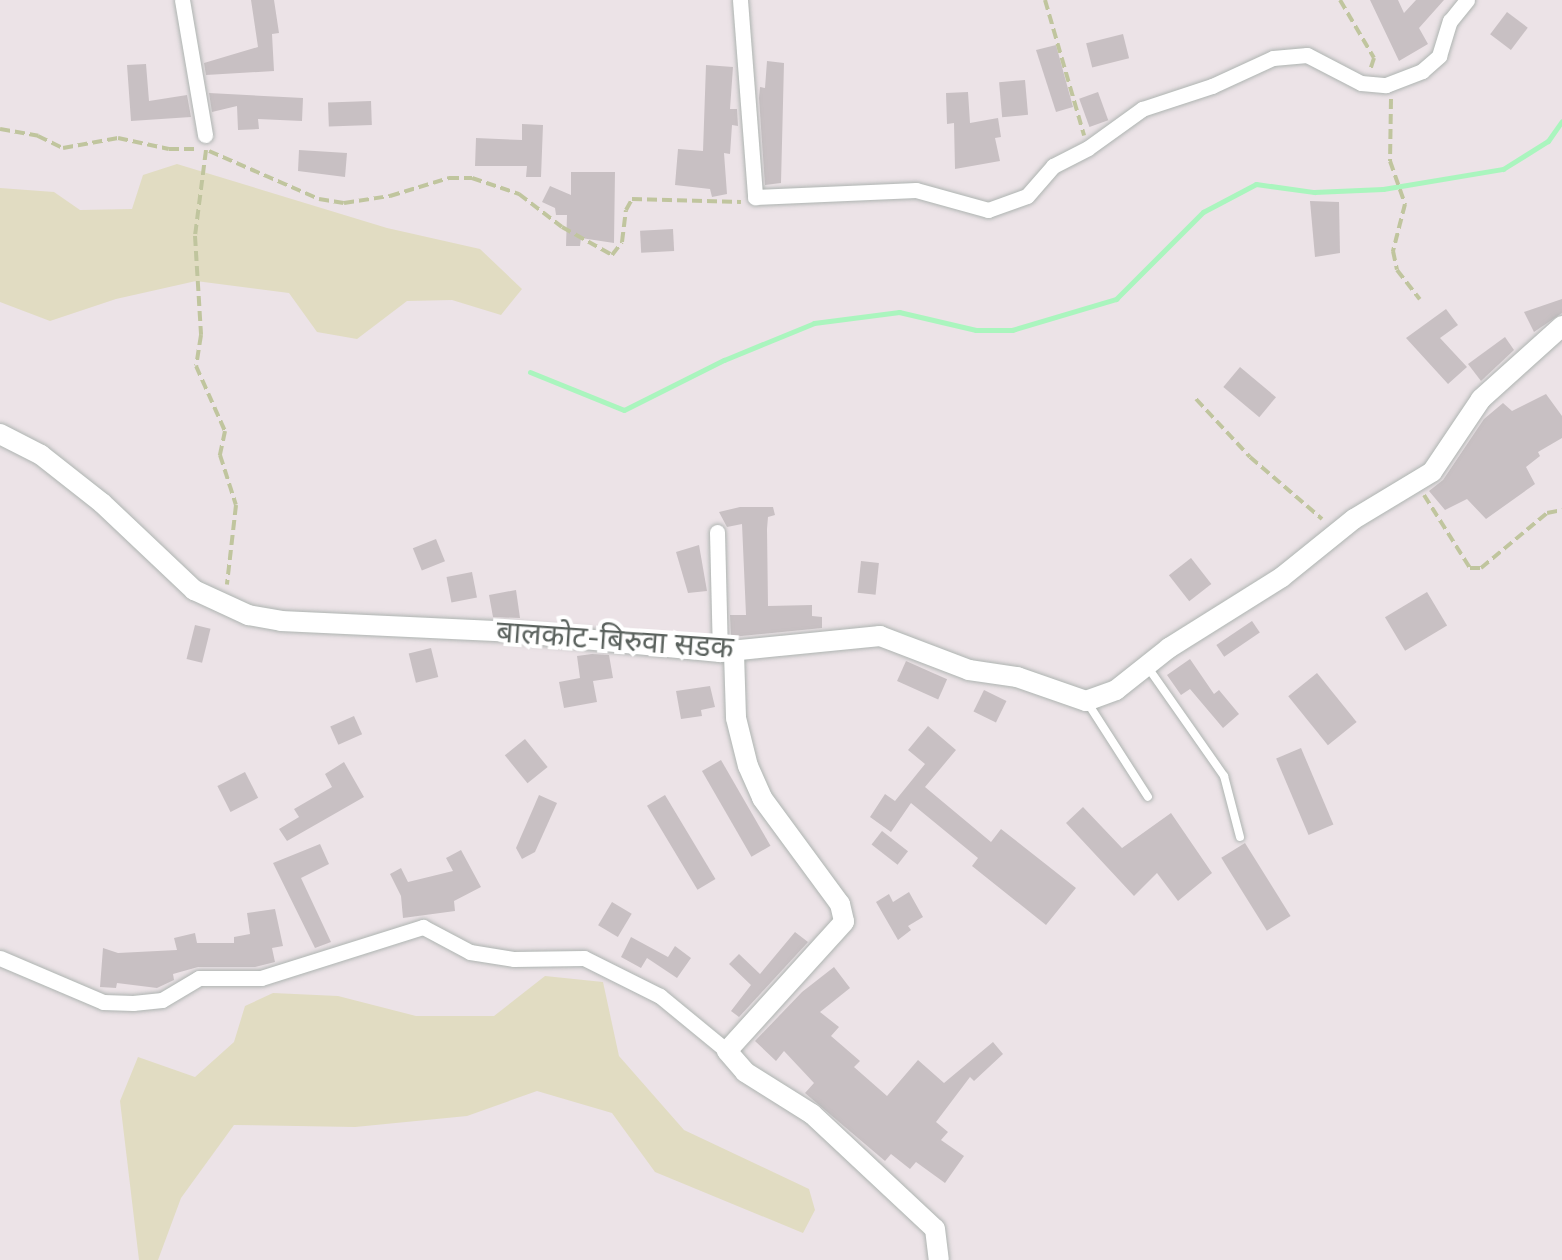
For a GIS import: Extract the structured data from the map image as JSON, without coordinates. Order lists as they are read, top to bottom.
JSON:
{
  "streets": {
    "main road": ["बालकोट-बिरुवा सडक"]
  }
}
